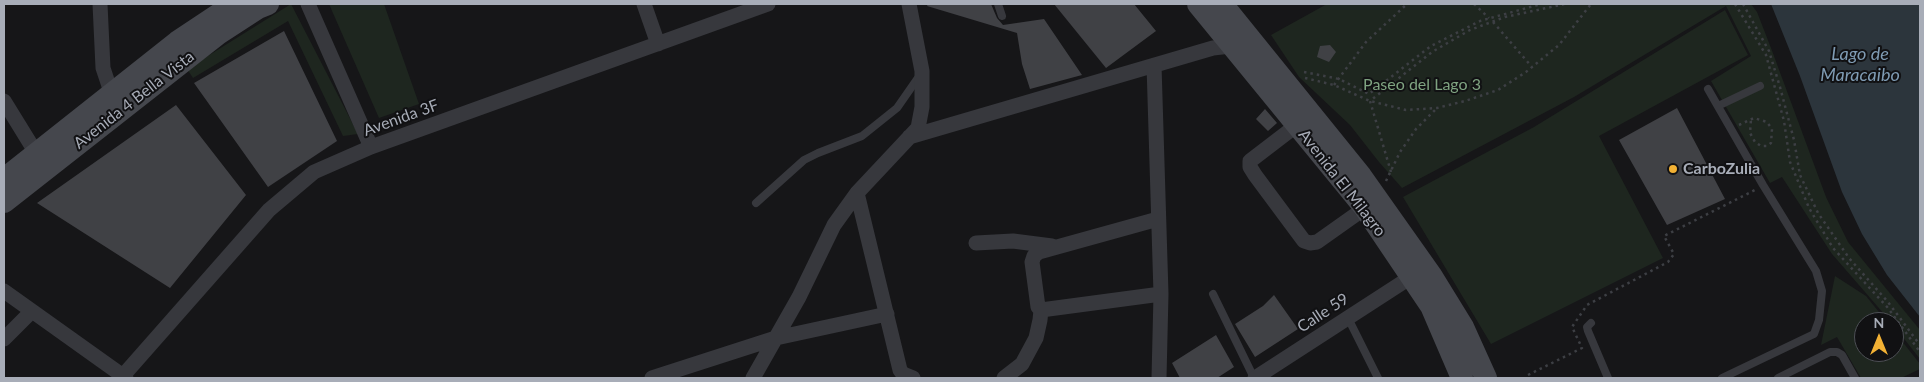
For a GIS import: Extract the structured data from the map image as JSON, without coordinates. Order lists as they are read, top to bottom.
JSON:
{
  "streets": {
    "main road": ["Avenida 4 Bella Vista", "Avenida El Milagro"],
    "street": ["Avenida 3F", "Calle 59"]
  },
  "crossings": [
    ["Avenida El Milagro", "Calle 59"]
  ],
  "water": ["Lago de Maracaibo"],
  "parks": ["Paseo del Lago 3"],
  "places": ["CarboZulia"],
  "north": "top"
}
